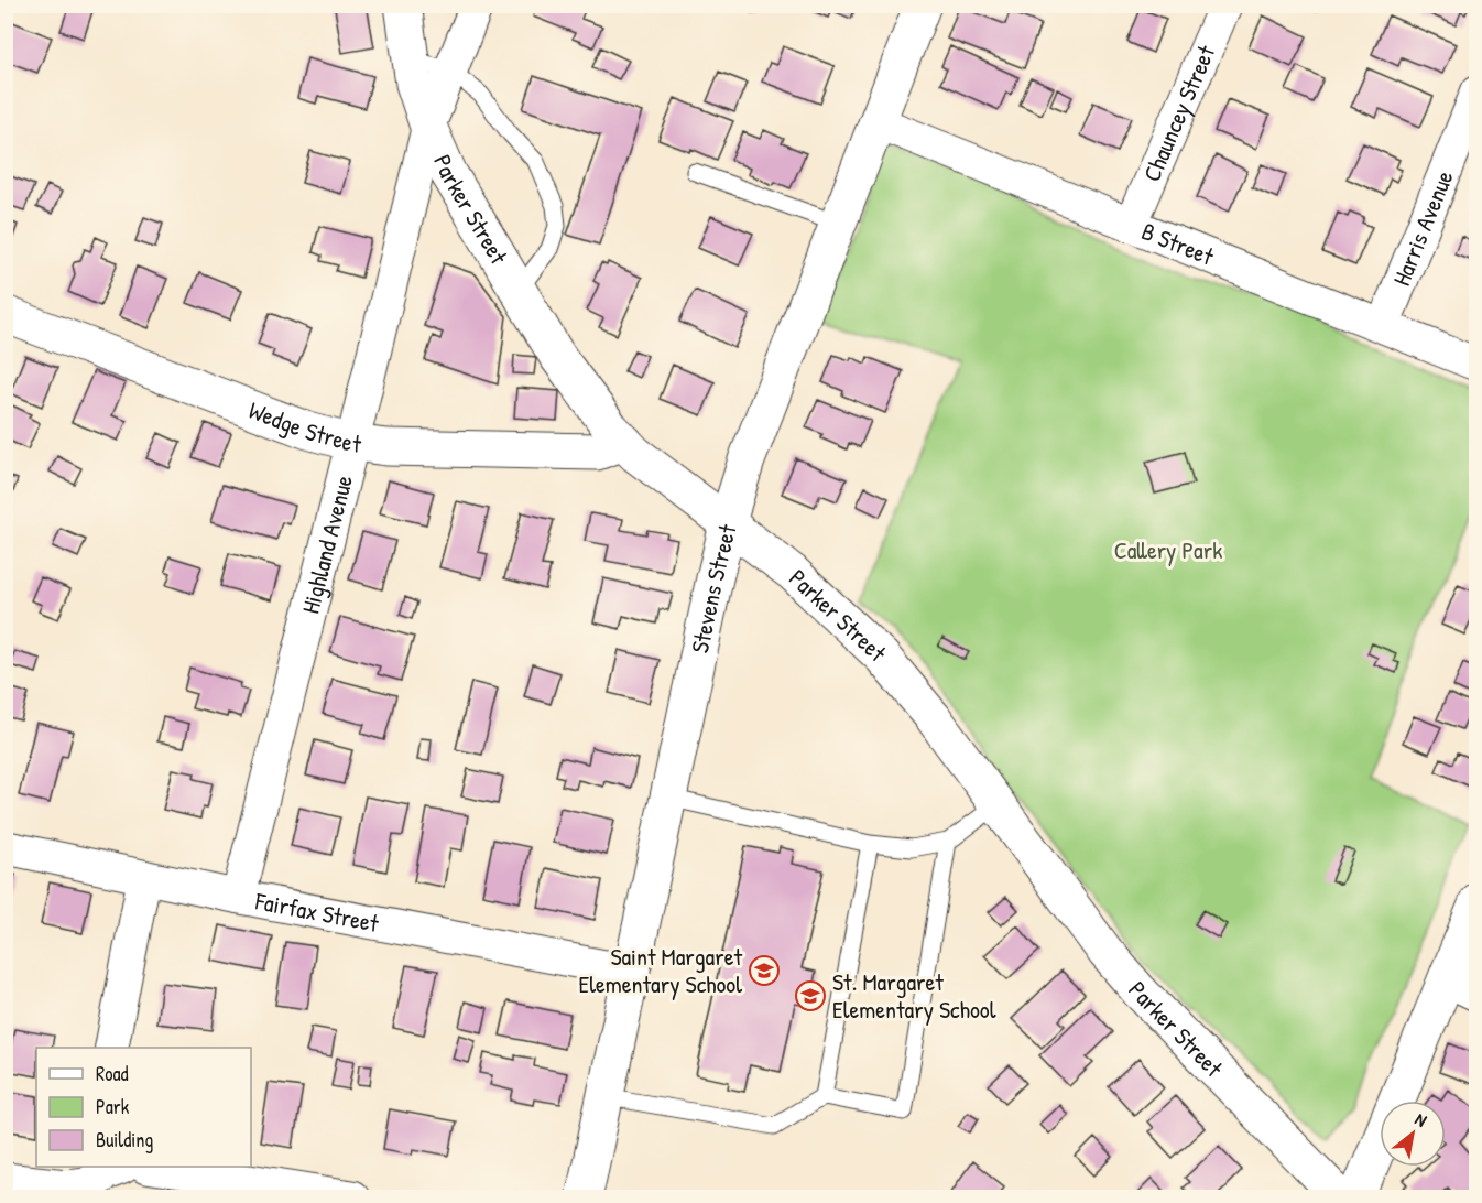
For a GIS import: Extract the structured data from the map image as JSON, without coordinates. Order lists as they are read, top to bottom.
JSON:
{
  "streets": {
    "street": [
      "Chauncey Street",
      "Parker Street",
      "Harris Avenue",
      "B Street",
      "Wedge Street",
      "Highland Avenue",
      "Stevens Street",
      "Fairfax Street"
    ]
  },
  "crossings": [
    ["Chauncey Street", "B Street"],
    ["Parker Street", "Wedge Street"],
    ["Parker Street", "Highland Avenue"],
    ["Parker Street", "Stevens Street"],
    ["Harris Avenue", "B Street"],
    ["B Street", "Stevens Street"],
    ["Wedge Street", "Highland Avenue"],
    ["Highland Avenue", "Fairfax Street"],
    ["Stevens Street", "Fairfax Street"]
  ],
  "parks": ["Callery Park"],
  "places": {
    "school or university": ["Saint Margaret Elementary School", "St. Margaret Elementary School"]
  },
  "legend": ["Road", "Park", "Building"],
  "north": "top right"
}
